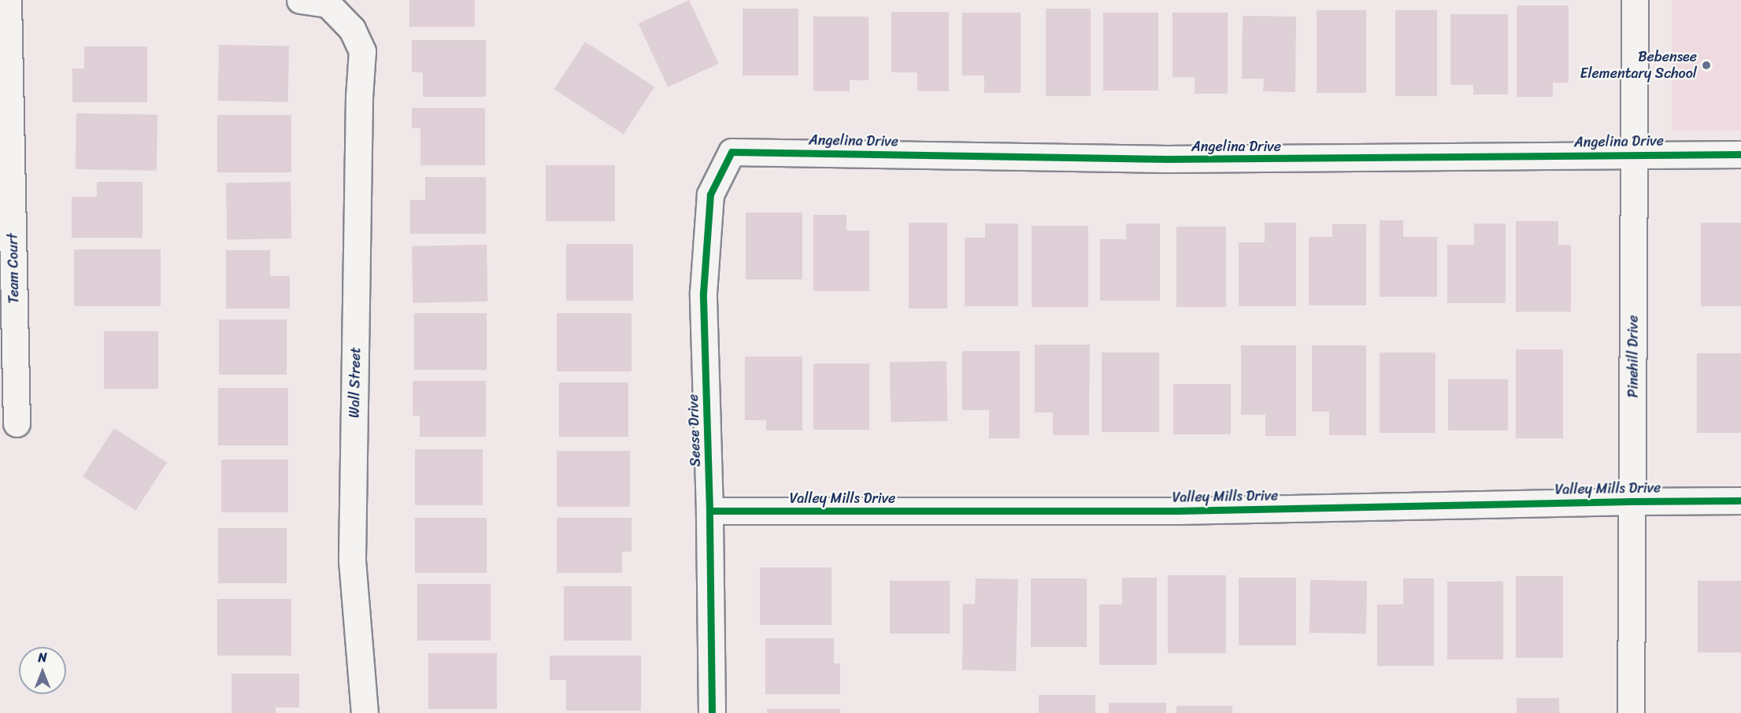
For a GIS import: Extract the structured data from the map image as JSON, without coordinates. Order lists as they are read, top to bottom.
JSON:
{
  "streets": {
    "street": [
      "Angelina Drive",
      "Team Court",
      "Pinehill Drive",
      "Wall Street",
      "Seese Drive",
      "Valley Mills Drive"
    ]
  },
  "crossings": [
    ["Angelina Drive", "Pinehill Drive"],
    ["Angelina Drive", "Seese Drive"],
    ["Pinehill Drive", "Valley Mills Drive"],
    ["Seese Drive", "Valley Mills Drive"]
  ],
  "places": ["Bebensee Elementary School"],
  "north": "top"
}
